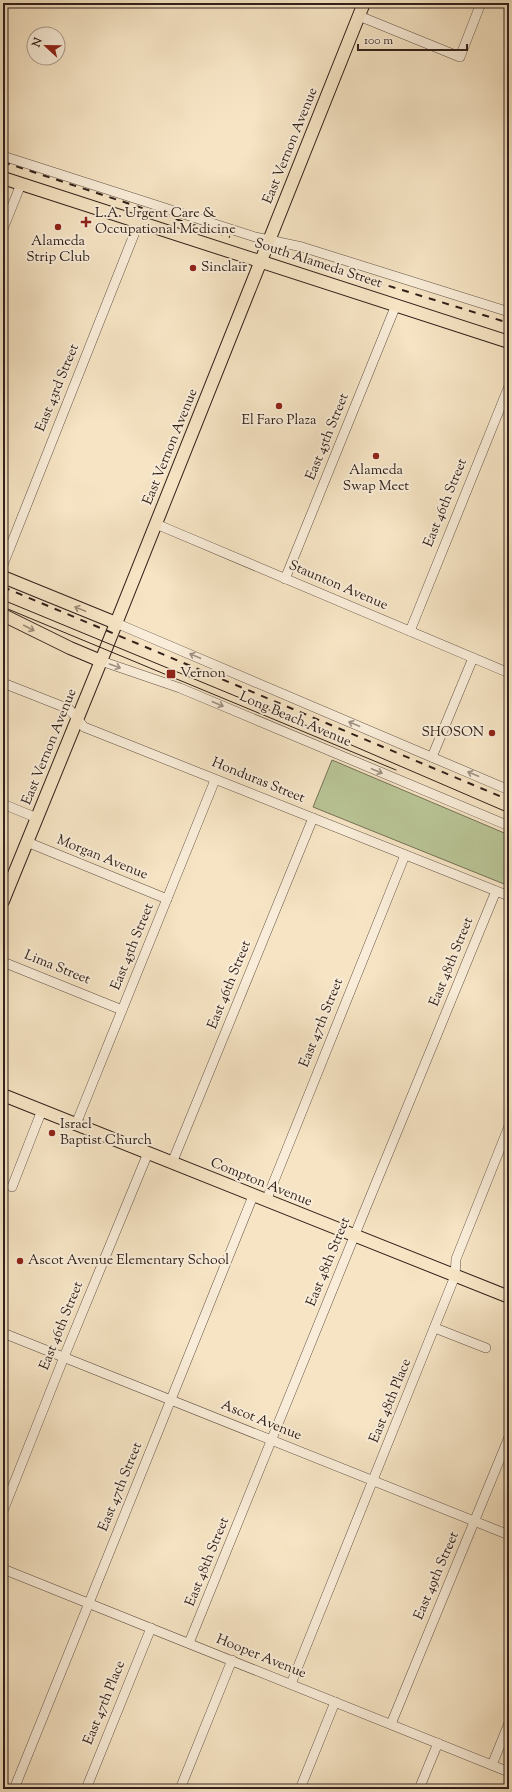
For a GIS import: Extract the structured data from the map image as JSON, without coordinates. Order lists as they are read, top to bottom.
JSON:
{
  "streets": {
    "main road": [
      "East Vernon Avenue",
      "South Alameda Street",
      "Long Beach Avenue",
      "Compton Avenue"
    ],
    "street": [
      "East 43rd Street",
      "East 45th Street",
      "East 46th Street",
      "Staunton Avenue",
      "Honduras Street",
      "Morgan Avenue",
      "East 48th Street",
      "Lima Street",
      "East 47th Street",
      "East 48th Place",
      "Ascot Avenue",
      "East 49th Street",
      "Hooper Avenue",
      "East 47th Place"
    ]
  },
  "crossings": [
    ["East Vernon Avenue", "South Alameda Street"],
    ["East Vernon Avenue", "Staunton Avenue"],
    ["East Vernon Avenue", "Long Beach Avenue"],
    ["East Vernon Avenue", "Honduras Street"],
    ["East Vernon Avenue", "Morgan Avenue"],
    ["South Alameda Street", "East 43rd Street"],
    ["South Alameda Street", "East 45th Street"],
    ["East 45th Street", "Staunton Avenue"],
    ["East 45th Street", "Honduras Street"],
    ["East 45th Street", "Morgan Avenue"],
    ["East 45th Street", "Lima Street"],
    ["East 45th Street", "Compton Avenue"],
    ["East 46th Street", "Staunton Avenue"],
    ["East 46th Street", "Honduras Street"],
    ["East 46th Street", "Compton Avenue"],
    ["East 46th Street", "Ascot Avenue"],
    ["Honduras Street", "East 48th Street"],
    ["Honduras Street", "East 47th Street"],
    ["East 48th Street", "Compton Avenue"],
    ["East 48th Street", "Ascot Avenue"],
    ["East 48th Street", "Hooper Avenue"],
    ["East 47th Street", "Compton Avenue"],
    ["East 47th Street", "Ascot Avenue"],
    ["East 47th Street", "Hooper Avenue"],
    ["Compton Avenue", "East 48th Place"],
    ["East 48th Place", "Ascot Avenue"],
    ["East 48th Place", "Hooper Avenue"],
    ["Ascot Avenue", "East 49th Street"],
    ["East 49th Street", "Hooper Avenue"],
    ["Hooper Avenue", "East 47th Place"]
  ],
  "places": {
    "health": ["L.A. Urgent Care & Occupational Medicine"],
    "other": [
      "Alameda Strip Club",
      "Sinclair",
      "El Faro Plaza",
      "Alameda Swap Meet",
      "SHOSON",
      "Israel Baptist Church",
      "Ascot Avenue Elementary School"
    ],
    "transit": ["Vernon"]
  },
  "scale_bar": "100 m",
  "north": "left"
}
